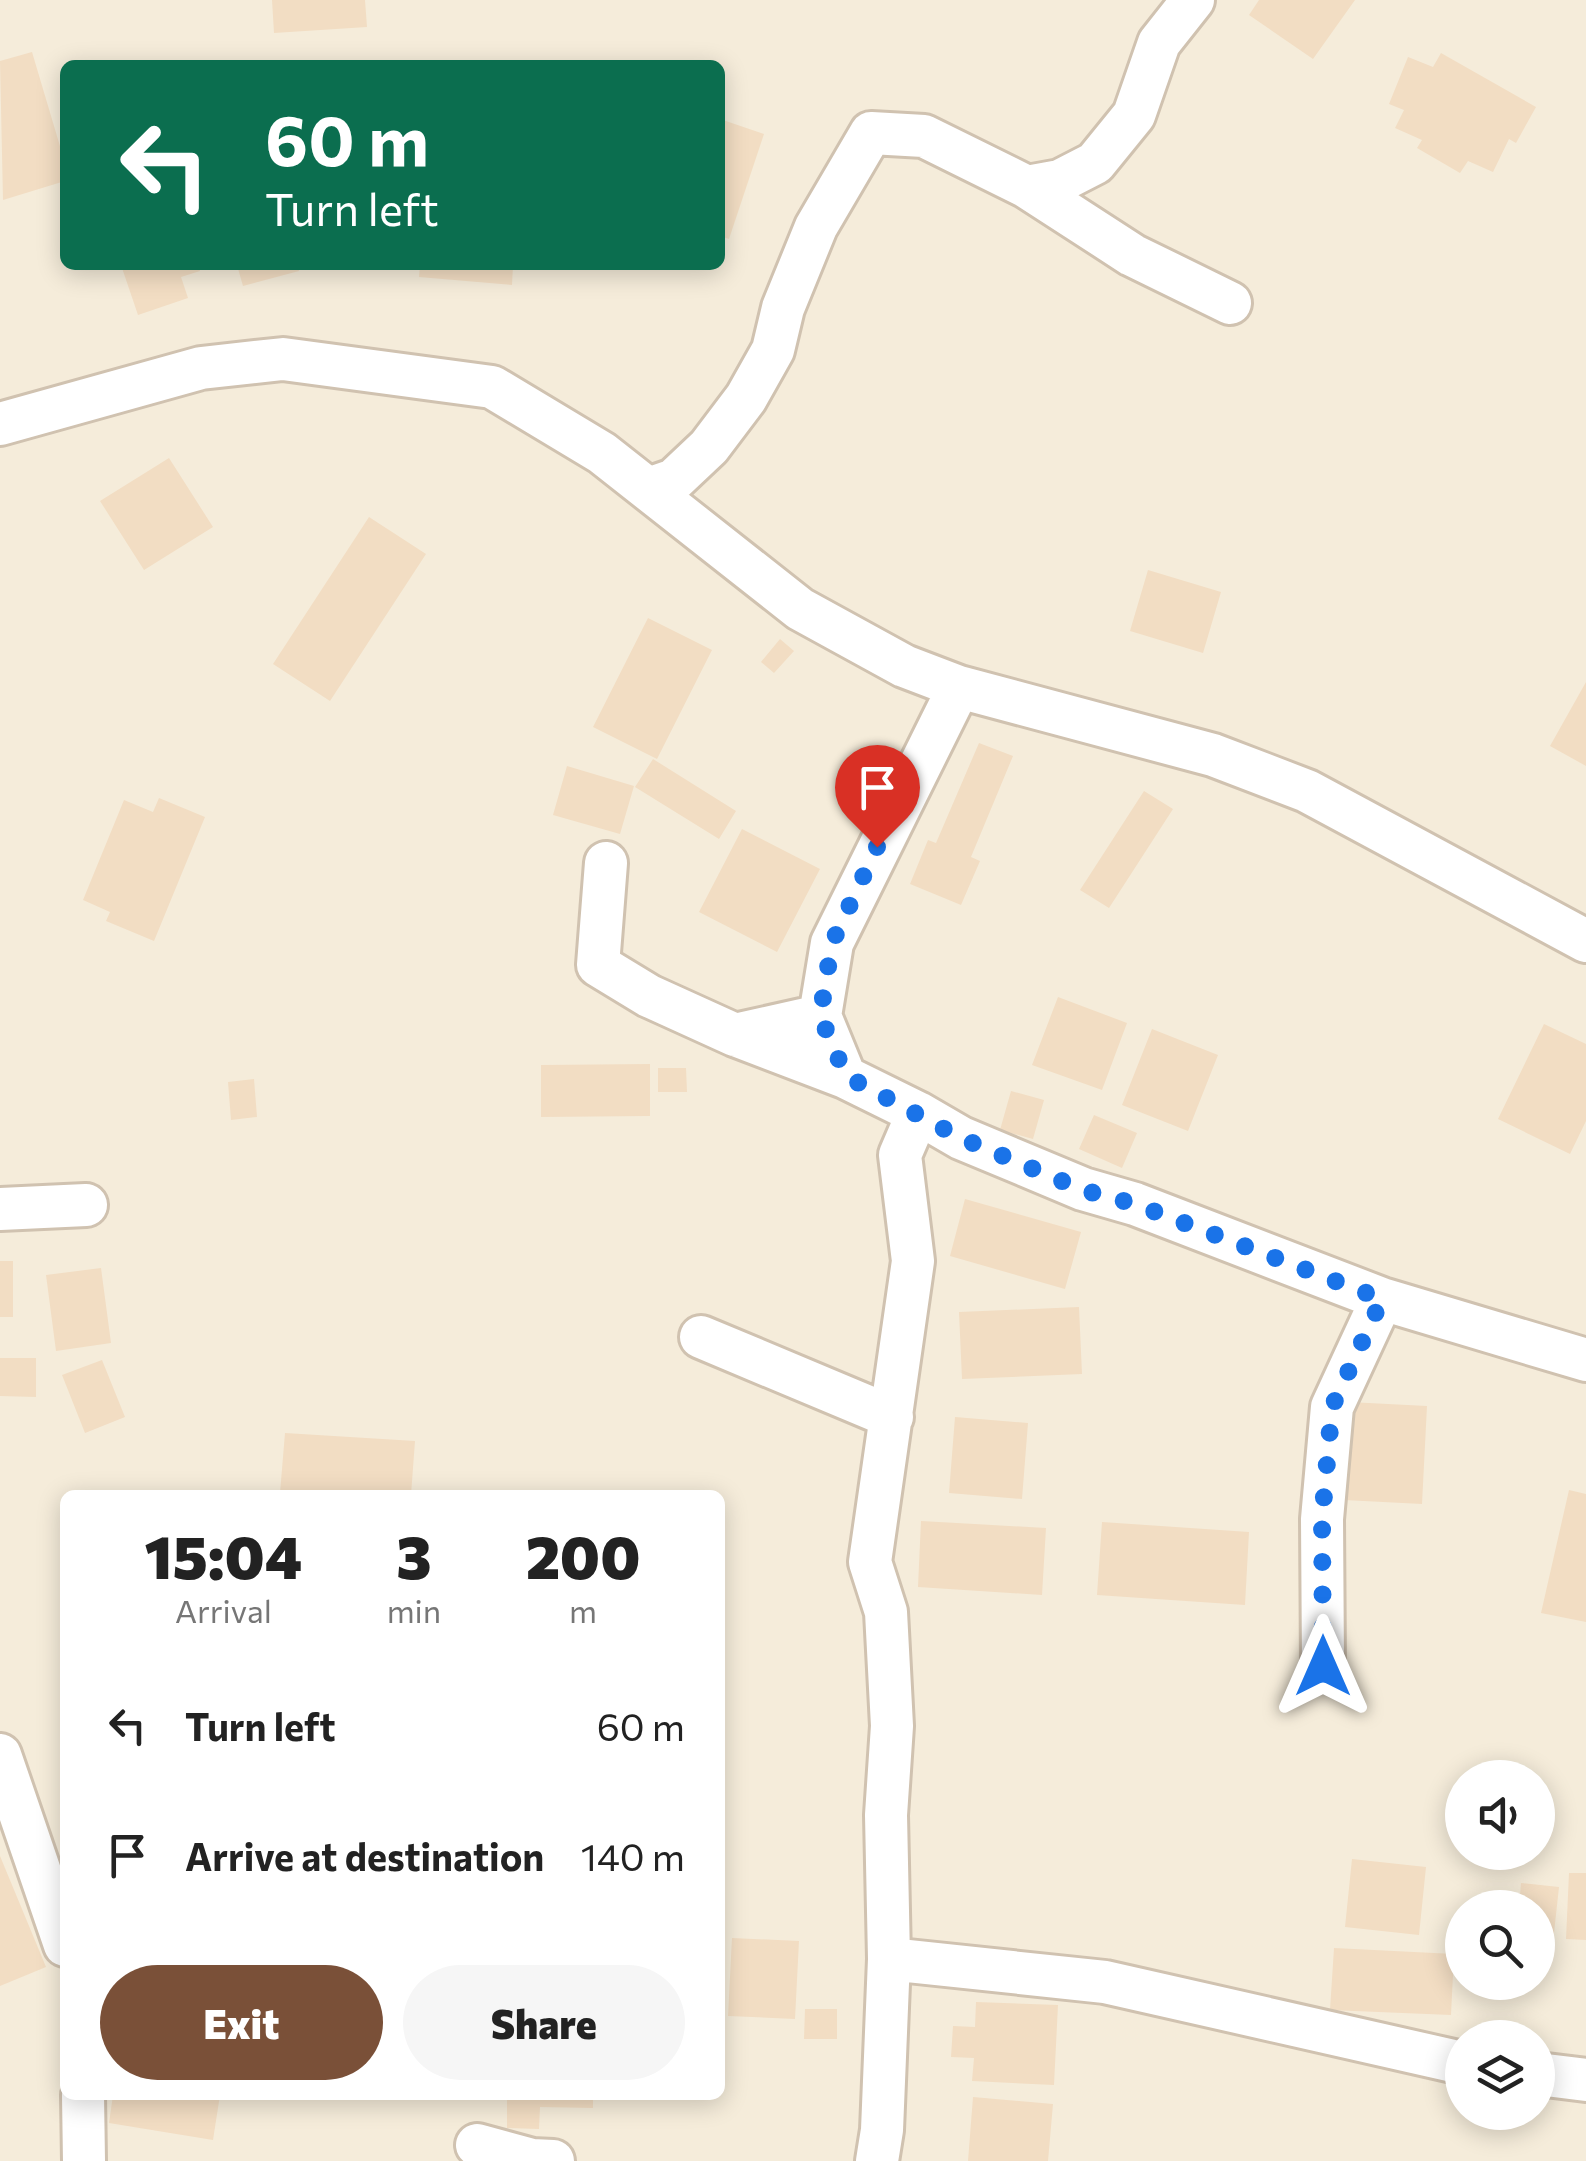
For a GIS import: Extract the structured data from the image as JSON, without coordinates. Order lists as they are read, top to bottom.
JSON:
{
  "page": {
    "turn": ["60 m", "Turn left"],
    "eta": [
      "15:04",
      "Arrival",
      "3",
      "min",
      "200",
      "m"
    ],
    "list": [
      {
        "name": "Turn left",
        "value": "60 m"
      },
      {
        "name": "Arrive at destination",
        "value": "140 m"
      }
    ],
    "buttons": ["Exit", "Share"]
  }
}
